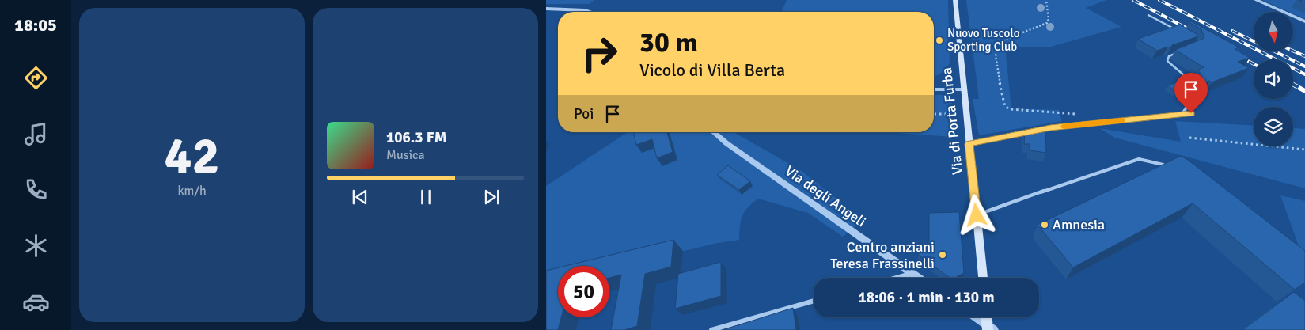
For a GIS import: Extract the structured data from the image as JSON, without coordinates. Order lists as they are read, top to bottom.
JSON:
{
  "streets": {
    "main road": ["Via di Porta Furba"],
    "street": ["Via degli Angeli"]
  },
  "places": ["Nuovo Tuscolo Sporting Club", "Amnesia", "Centro anziani Teresa Frassinelli"],
  "north": "bottom",
  "page": {
    "tabs": "18:05",
    "tile": ["42", "km/h"],
    "turn": ["30 m", "Vicolo di Villa Berta"],
    "then": "Poi",
    "song": ["106.3 FM", "Musica"],
    "limit": "50",
    "trip": "18:06 · 1 min · 130 m"
  }
}
